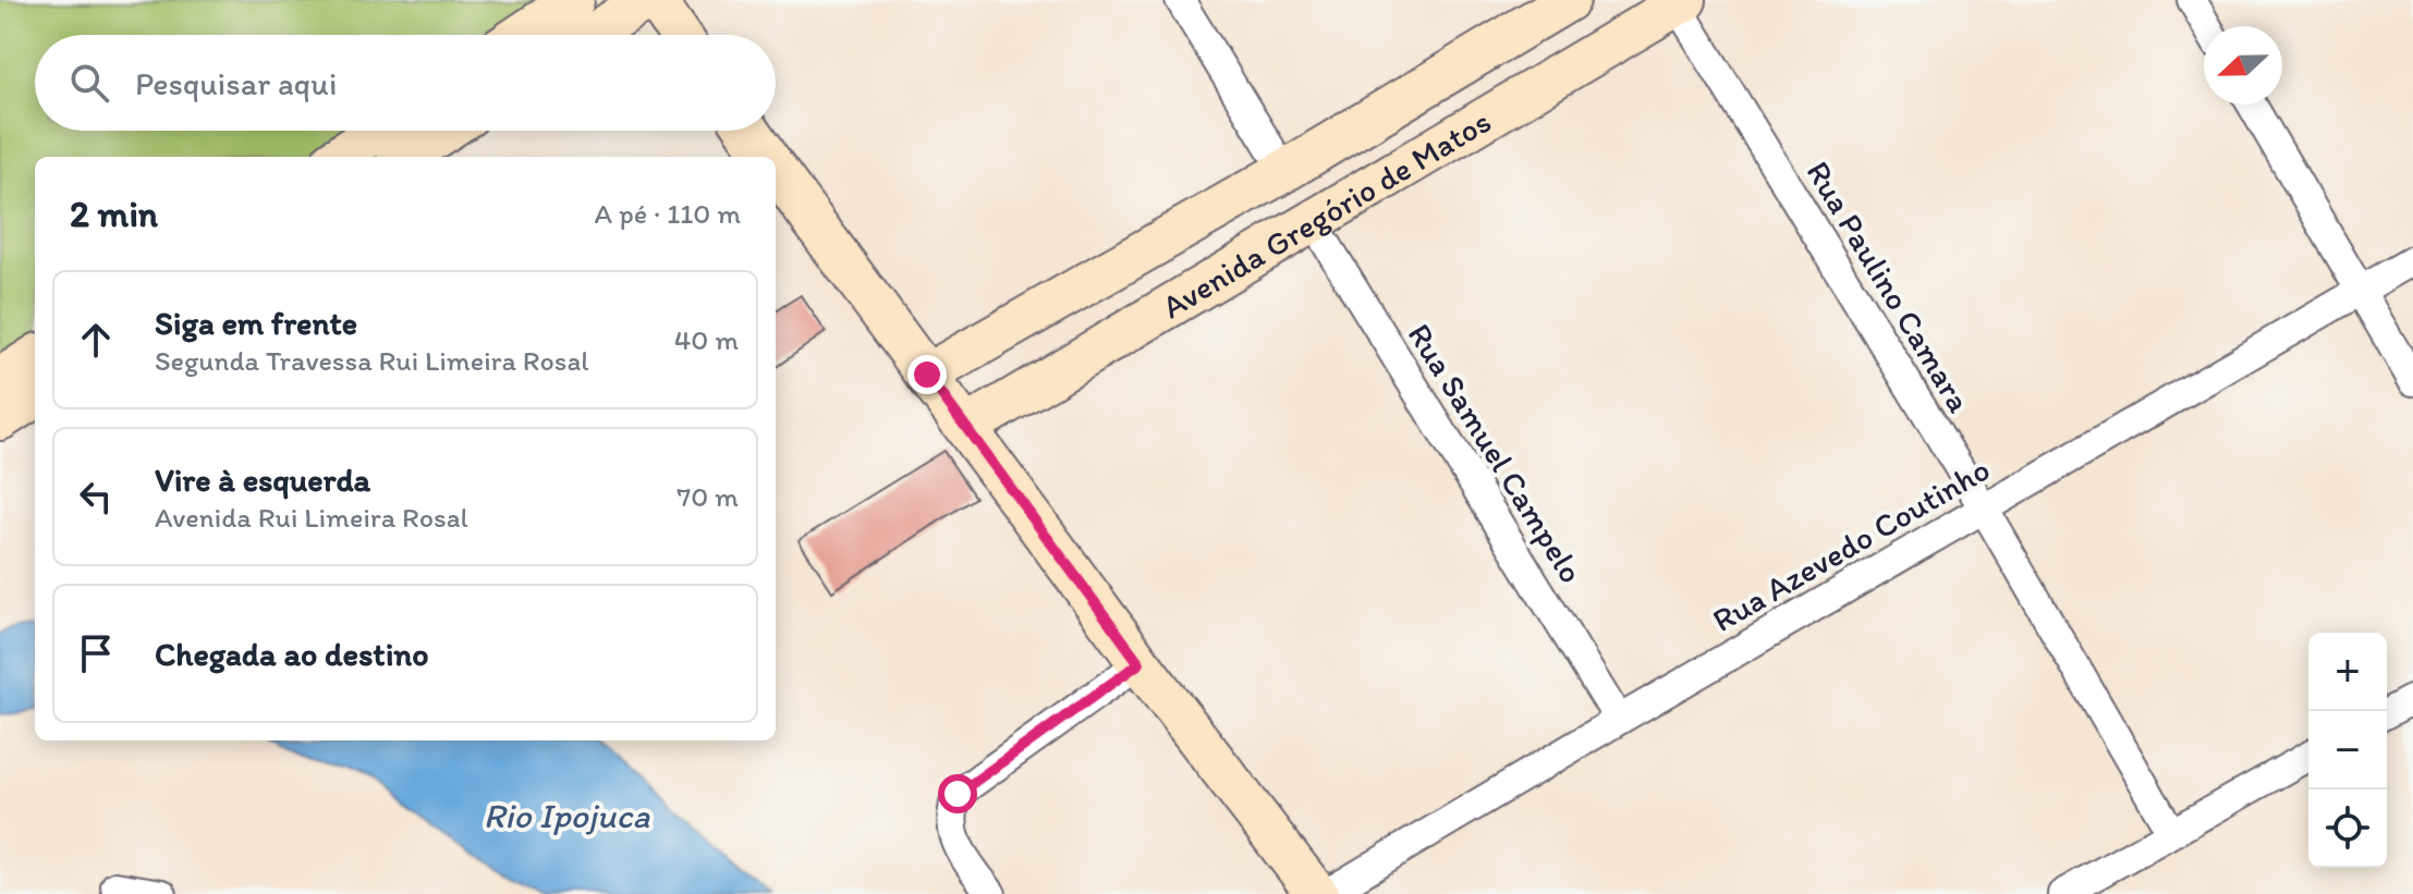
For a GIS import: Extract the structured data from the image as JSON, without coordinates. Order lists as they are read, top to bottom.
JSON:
{
  "streets": {
    "street": [
      "Avenida Gregório de Matos",
      "Rua Paulino Camara",
      "Rua Samuel Campelo",
      "Rua Azevedo Coutinho"
    ]
  },
  "crossings": [
    ["Avenida Gregório de Matos", "Rua Paulino Camara"],
    ["Avenida Gregório de Matos", "Rua Samuel Campelo"],
    ["Rua Paulino Camara", "Rua Azevedo Coutinho"],
    ["Rua Samuel Campelo", "Rua Azevedo Coutinho"]
  ],
  "water": ["Rio Ipojuca"],
  "north": "left",
  "page": {
    "search": "Pesquisar aqui",
    "heading": ["2 min", "A pé · 110 m"],
    "list": [
      ["Siga em frente", "Segunda Travessa Rui Limeira Rosal", "40 m"],
      ["Vire à esquerda", "Avenida Rui Limeira Rosal", "70 m"],
      "Chegada ao destino"
    ],
    "map_buttons": ["+", "−"]
  }
}
